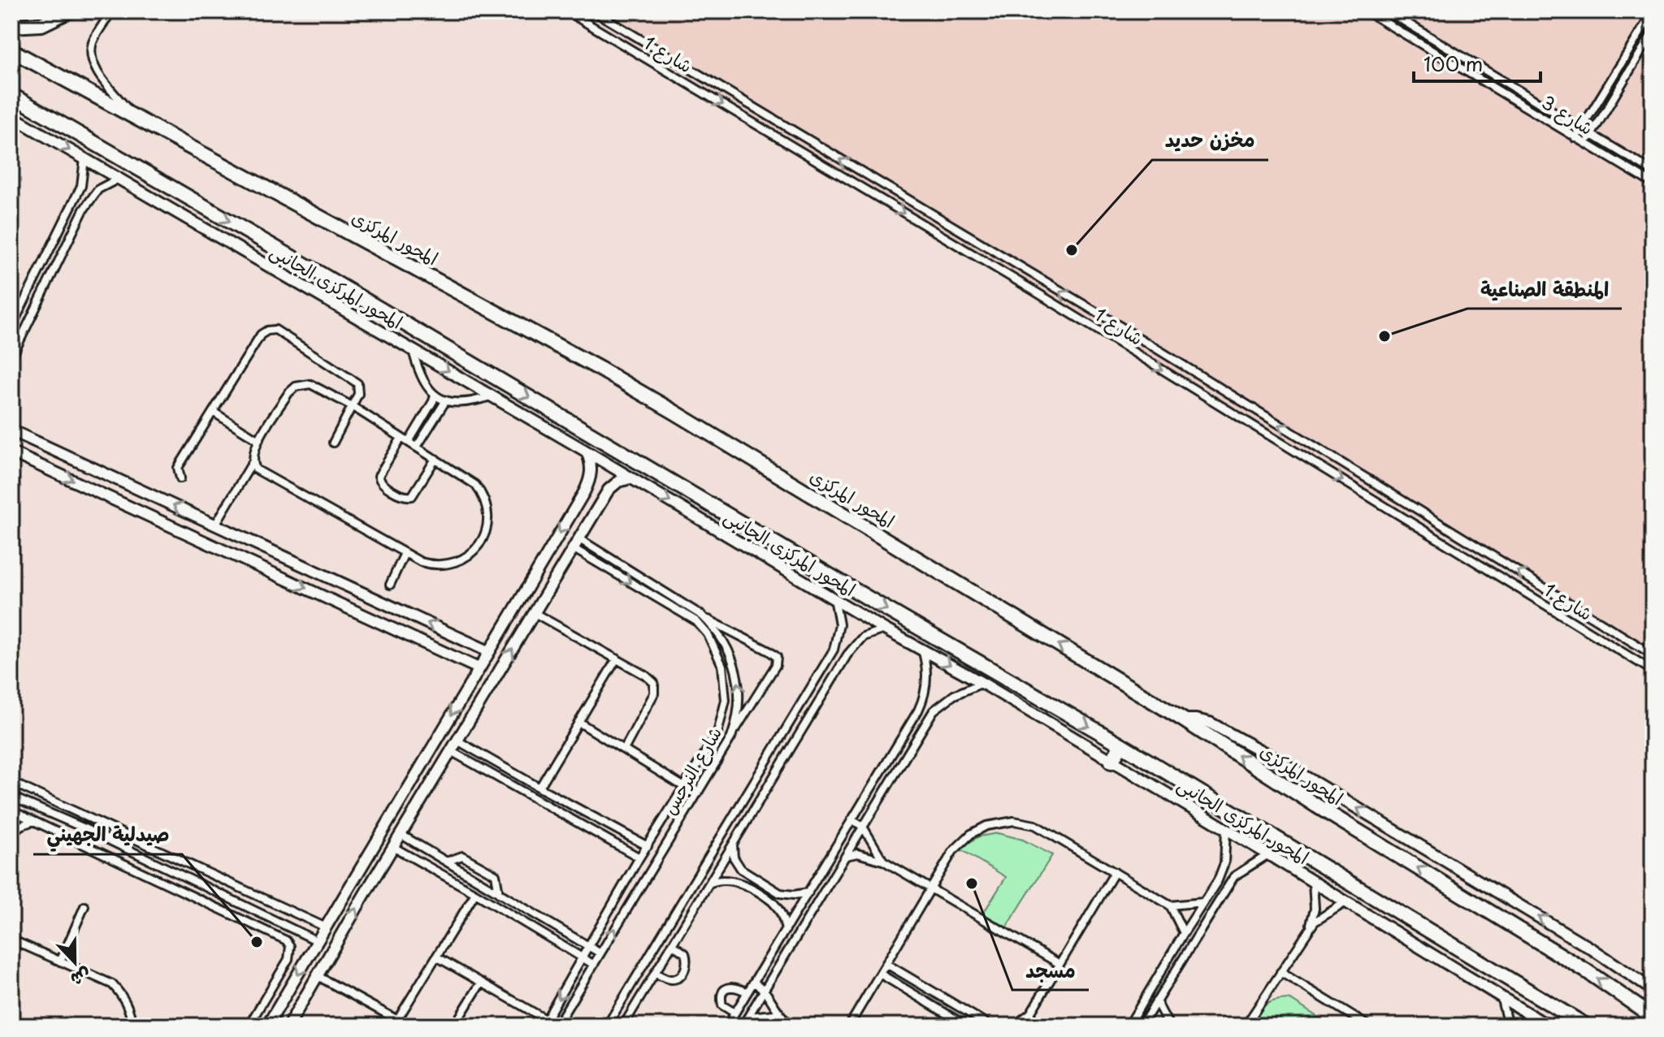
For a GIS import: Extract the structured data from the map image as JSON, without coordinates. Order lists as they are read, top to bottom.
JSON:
{
  "streets": {
    "highway": ["المحور المركزى"],
    "street": [
      "شارع 1",
      "شارع 3",
      "المحور المركزى الجانبى",
      "شارع النرجس"
    ]
  },
  "places": [
    "مخزن حديد",
    "المنطقة الصناعية",
    "مسجد",
    "صيدلية الجهيني"
  ],
  "scale_bar": "100 m",
  "north": "bottom"
}
